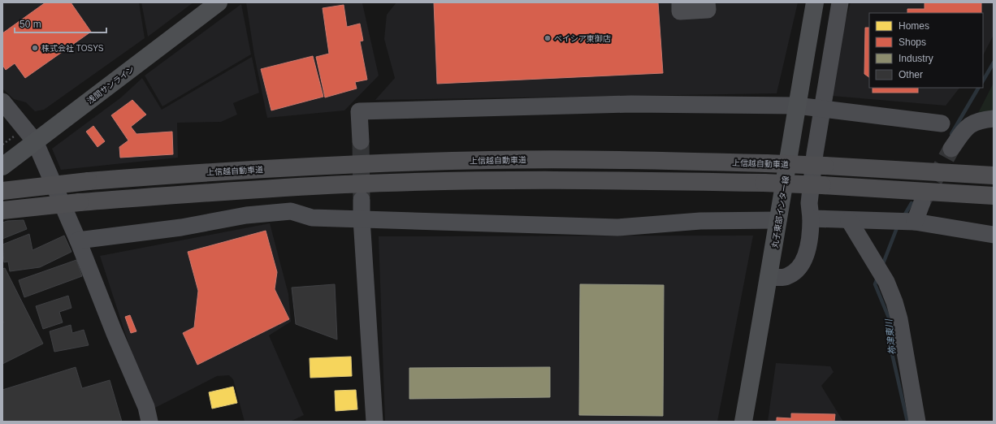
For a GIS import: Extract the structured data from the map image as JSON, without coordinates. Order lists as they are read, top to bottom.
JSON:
{
  "streets": {
    "highway": ["上信越自動車道"],
    "main road": ["浅間サンライン", "丸子東部インター線"]
  },
  "water": ["祢津東川"],
  "places": ["ベイシア東御店", "株式会社 TOSYS"],
  "legend": [
    "Homes",
    "Shops",
    "Industry",
    "Other"
  ],
  "scale_bar": "50 m"
}
